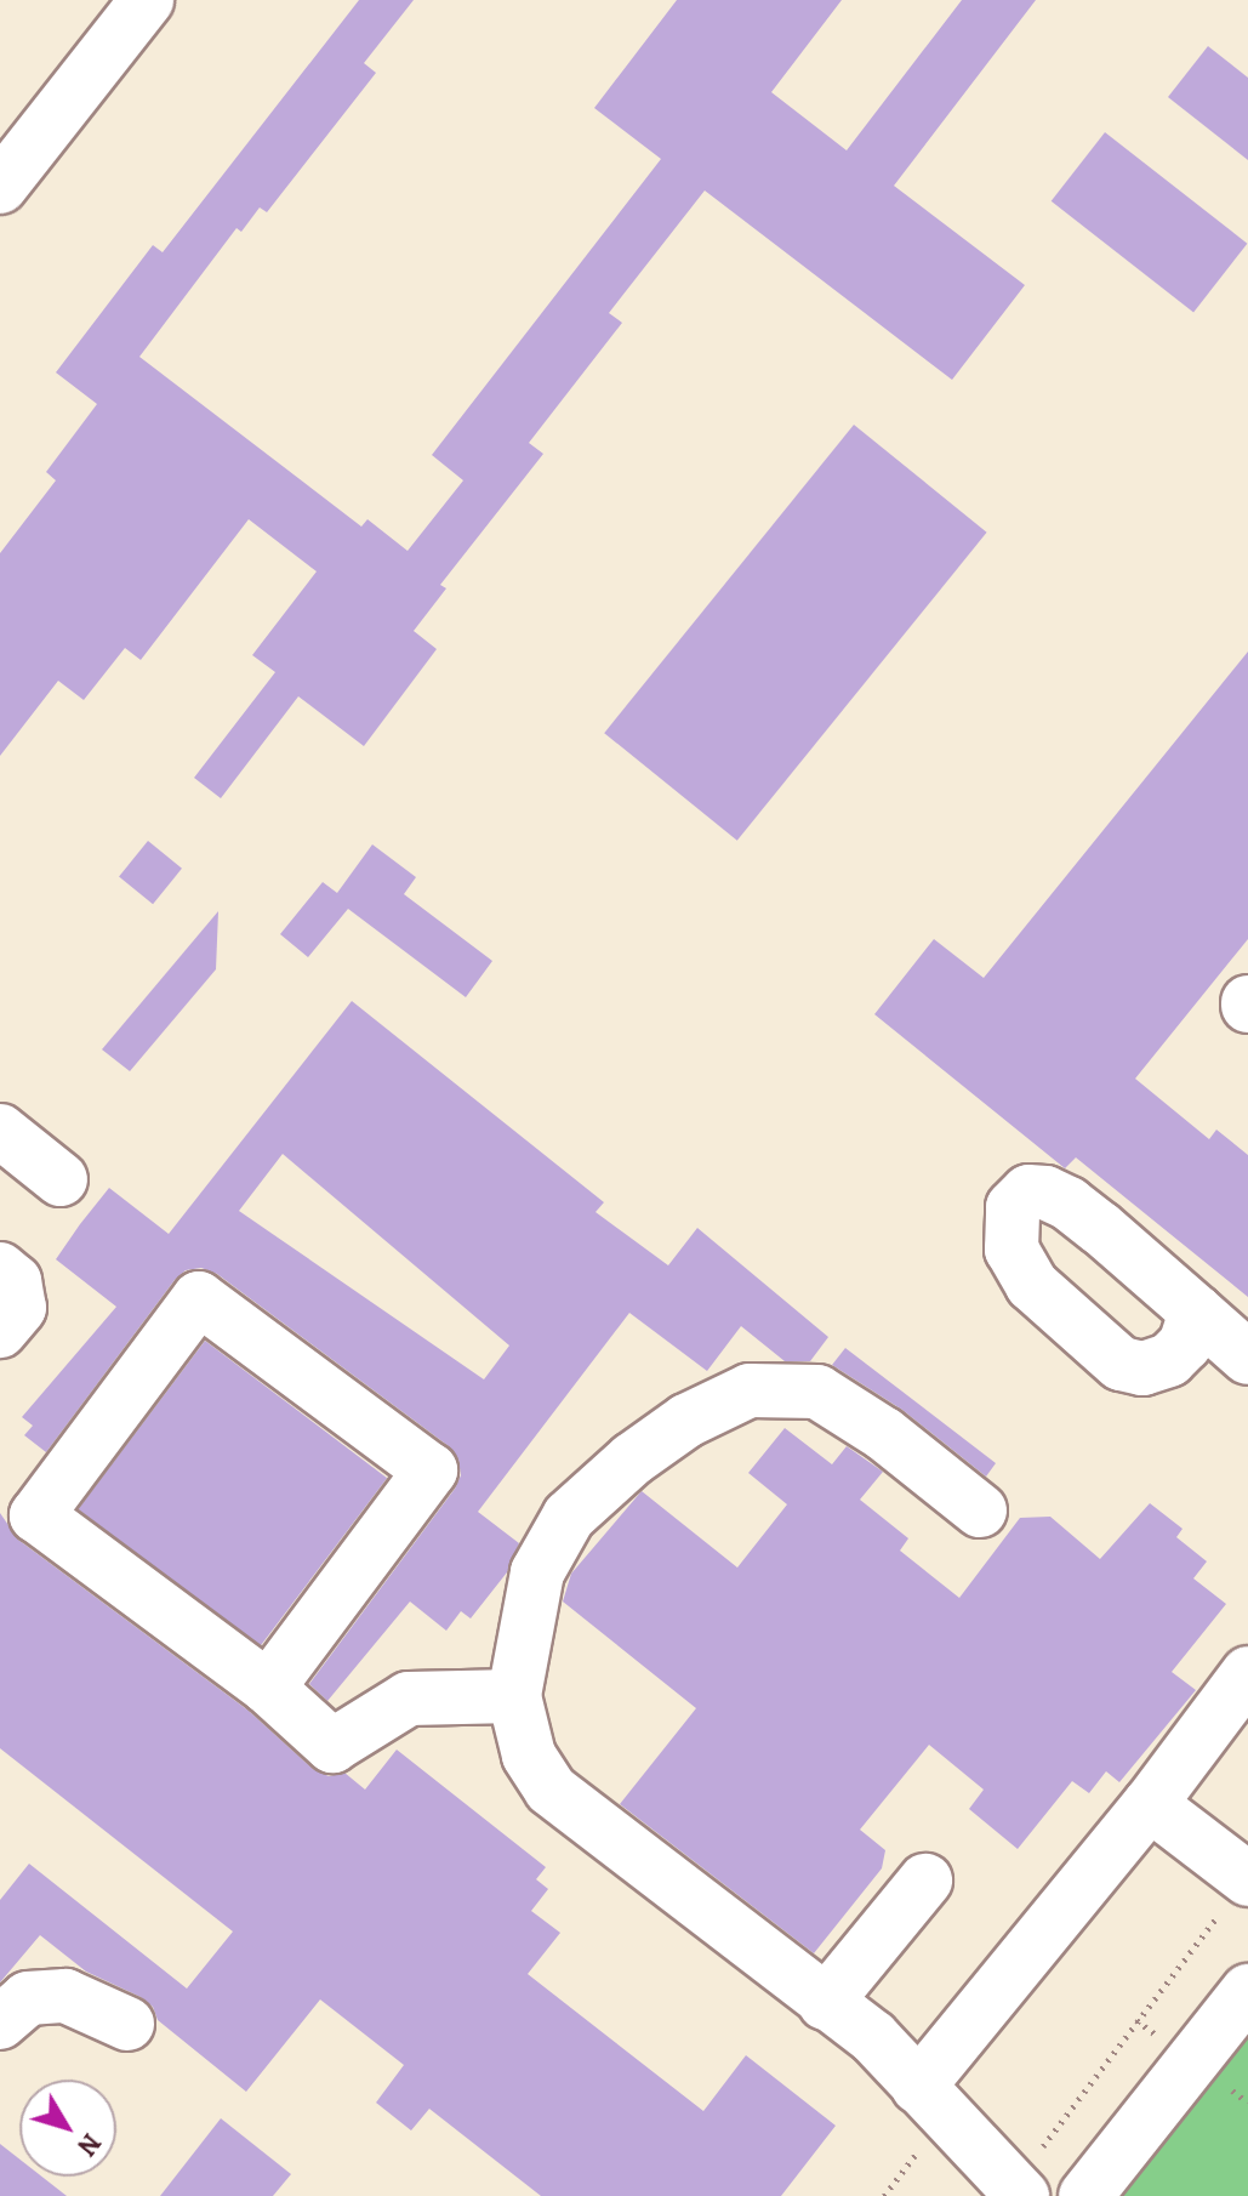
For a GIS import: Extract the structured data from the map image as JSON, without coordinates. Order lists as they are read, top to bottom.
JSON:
{
  "north": "bottom right"
}
